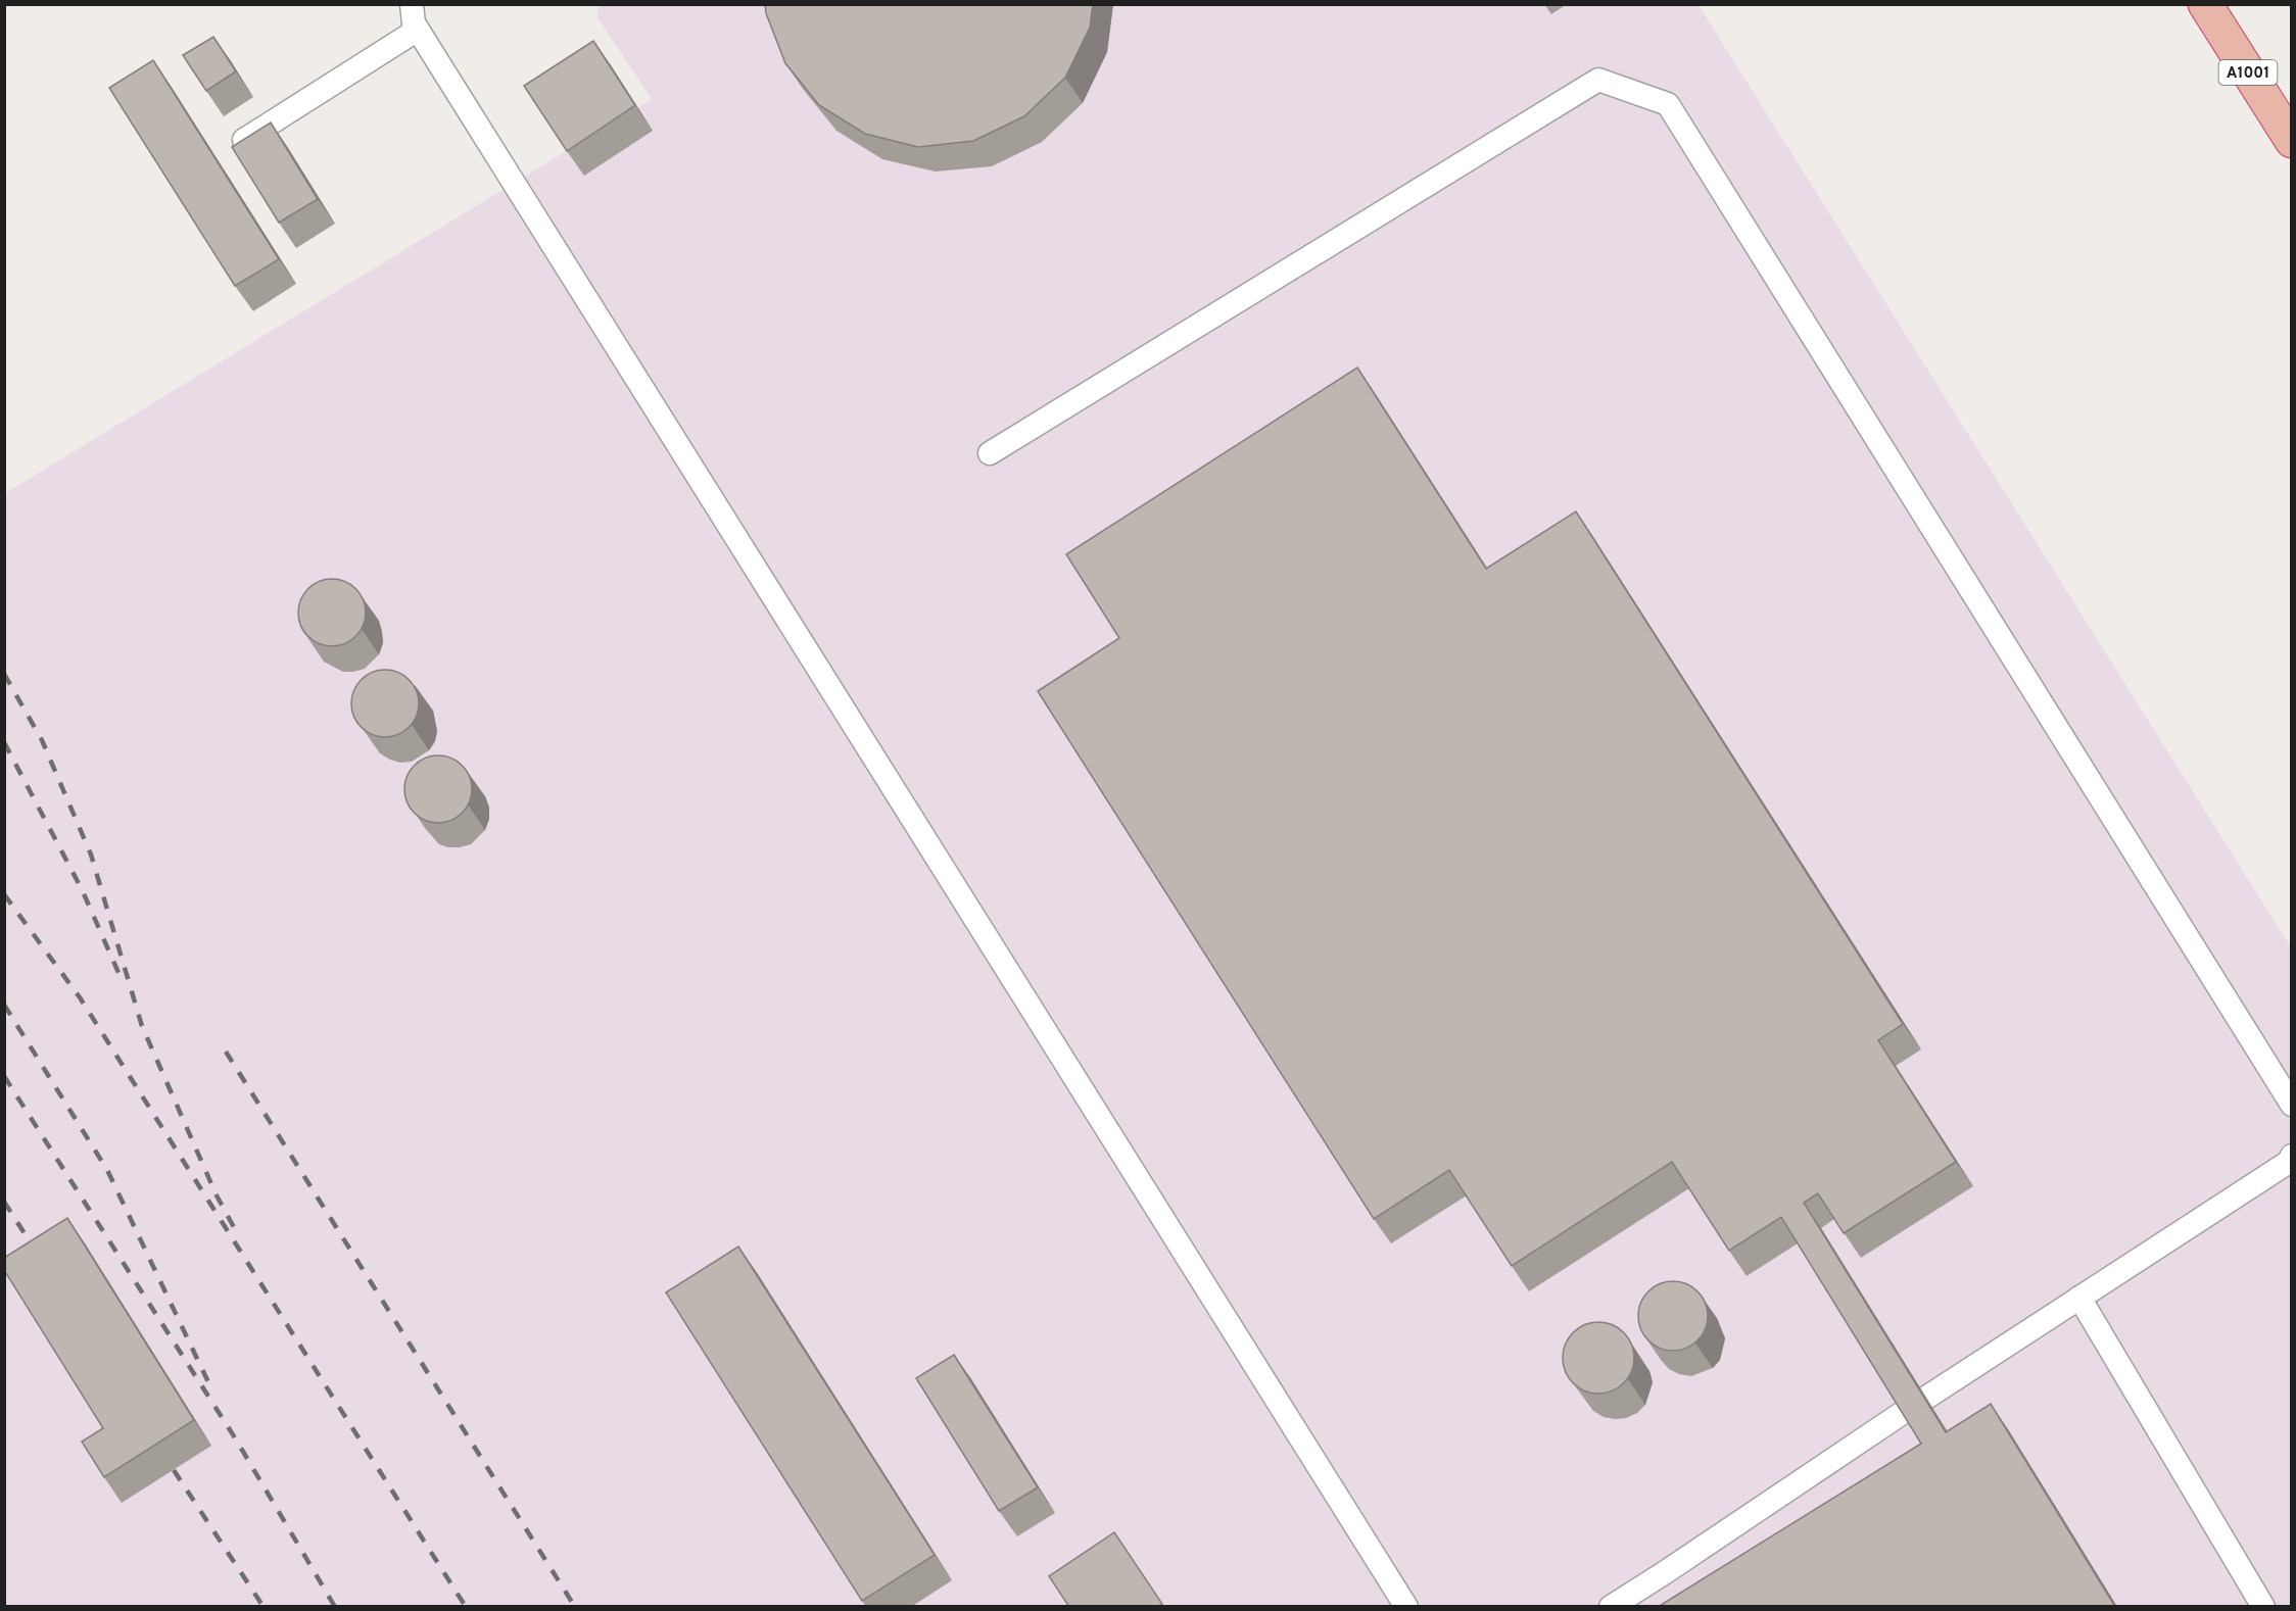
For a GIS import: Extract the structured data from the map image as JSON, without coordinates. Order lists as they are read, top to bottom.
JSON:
{
  "streets": {
    "highway": ["A1001"]
  }
}
